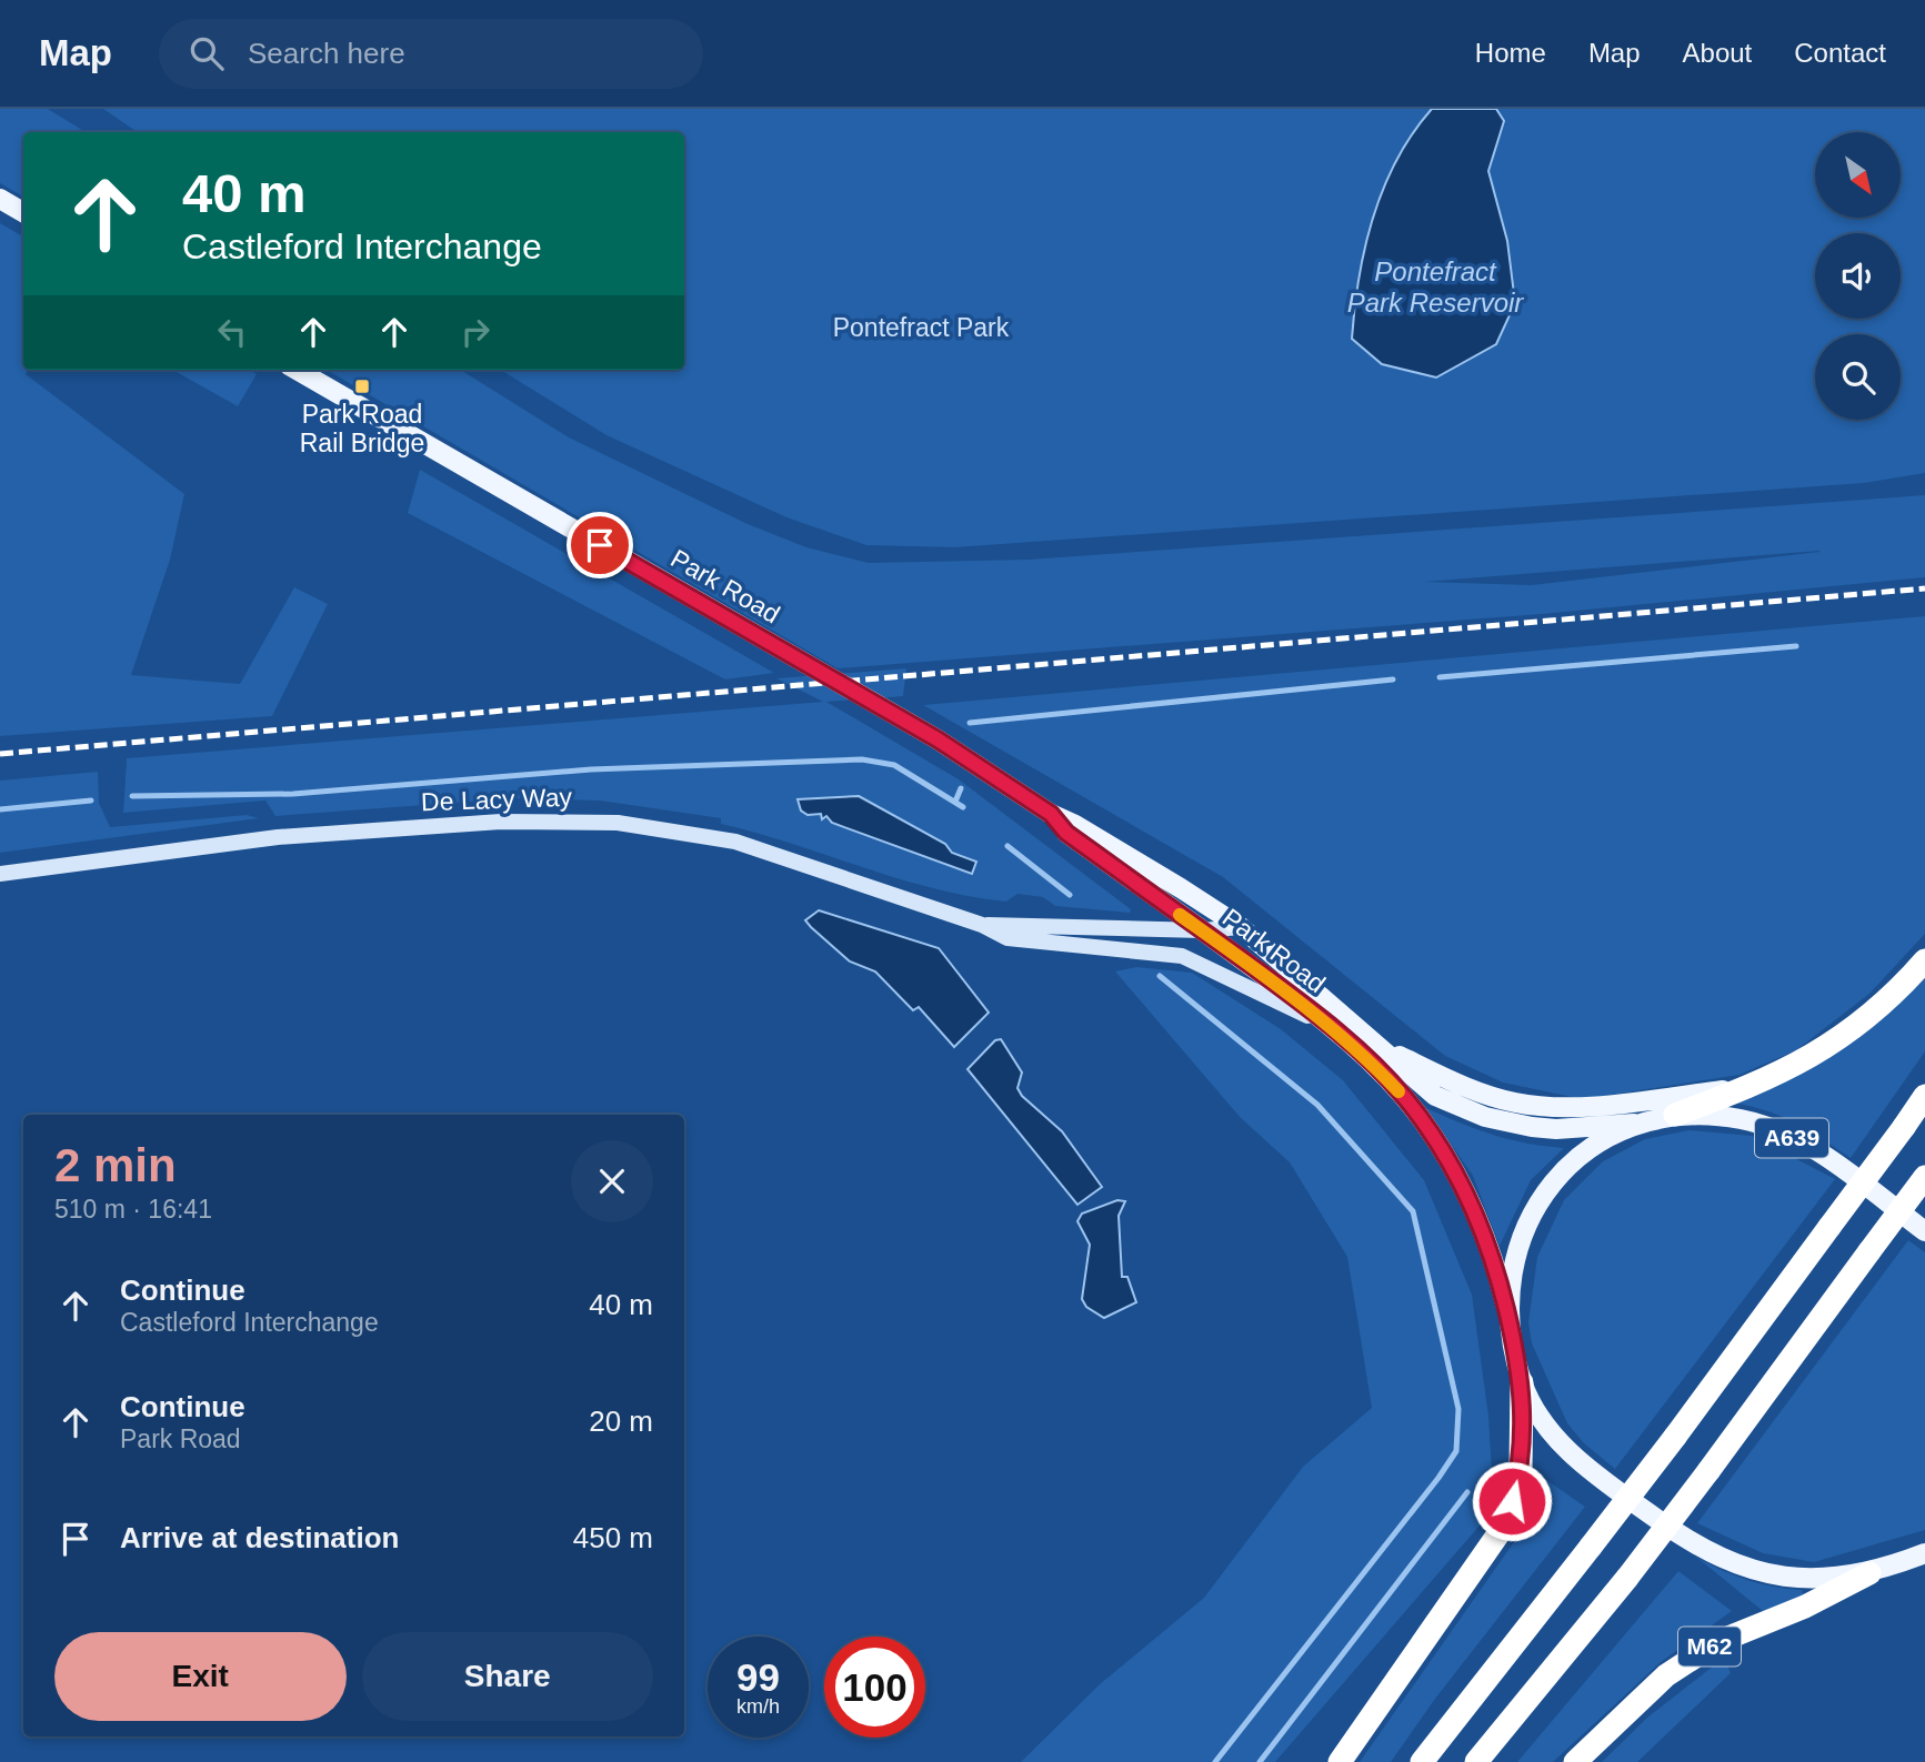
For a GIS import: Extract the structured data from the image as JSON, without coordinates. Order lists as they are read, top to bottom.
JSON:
{
  "streets": {
    "highway": ["M62"],
    "main road": ["Park Road", "A639"],
    "street": ["De Lacy Way"]
  },
  "crossings": [
    ["Park Road", "De Lacy Way"],
    ["Park Road", "A639"],
    ["A639", "M62"]
  ],
  "water": ["Pontefract Park Reservoir"],
  "parks": ["Pontefract Park"],
  "places": {
    "transit": ["Park Road Rail Bridge"]
  },
  "north": "bottom right",
  "page": {
    "header": "Map",
    "search": "Search here",
    "nav": [
      "Home",
      "Map",
      "About",
      "Contact"
    ],
    "turn": ["40 m", "Castleford Interchange"],
    "heading": ["2 min", "510 m · 16:41"],
    "list": [
      {
        "name": "Continue",
        "note": "Castleford Interchange",
        "value": "40 m"
      },
      {
        "name": "Continue",
        "note": "Park Road",
        "value": "20 m"
      },
      {
        "name": "Arrive at destination",
        "value": "450 m"
      }
    ],
    "buttons": ["Exit", "Share"],
    "speed": "99 km/h",
    "limit": "100"
  }
}
